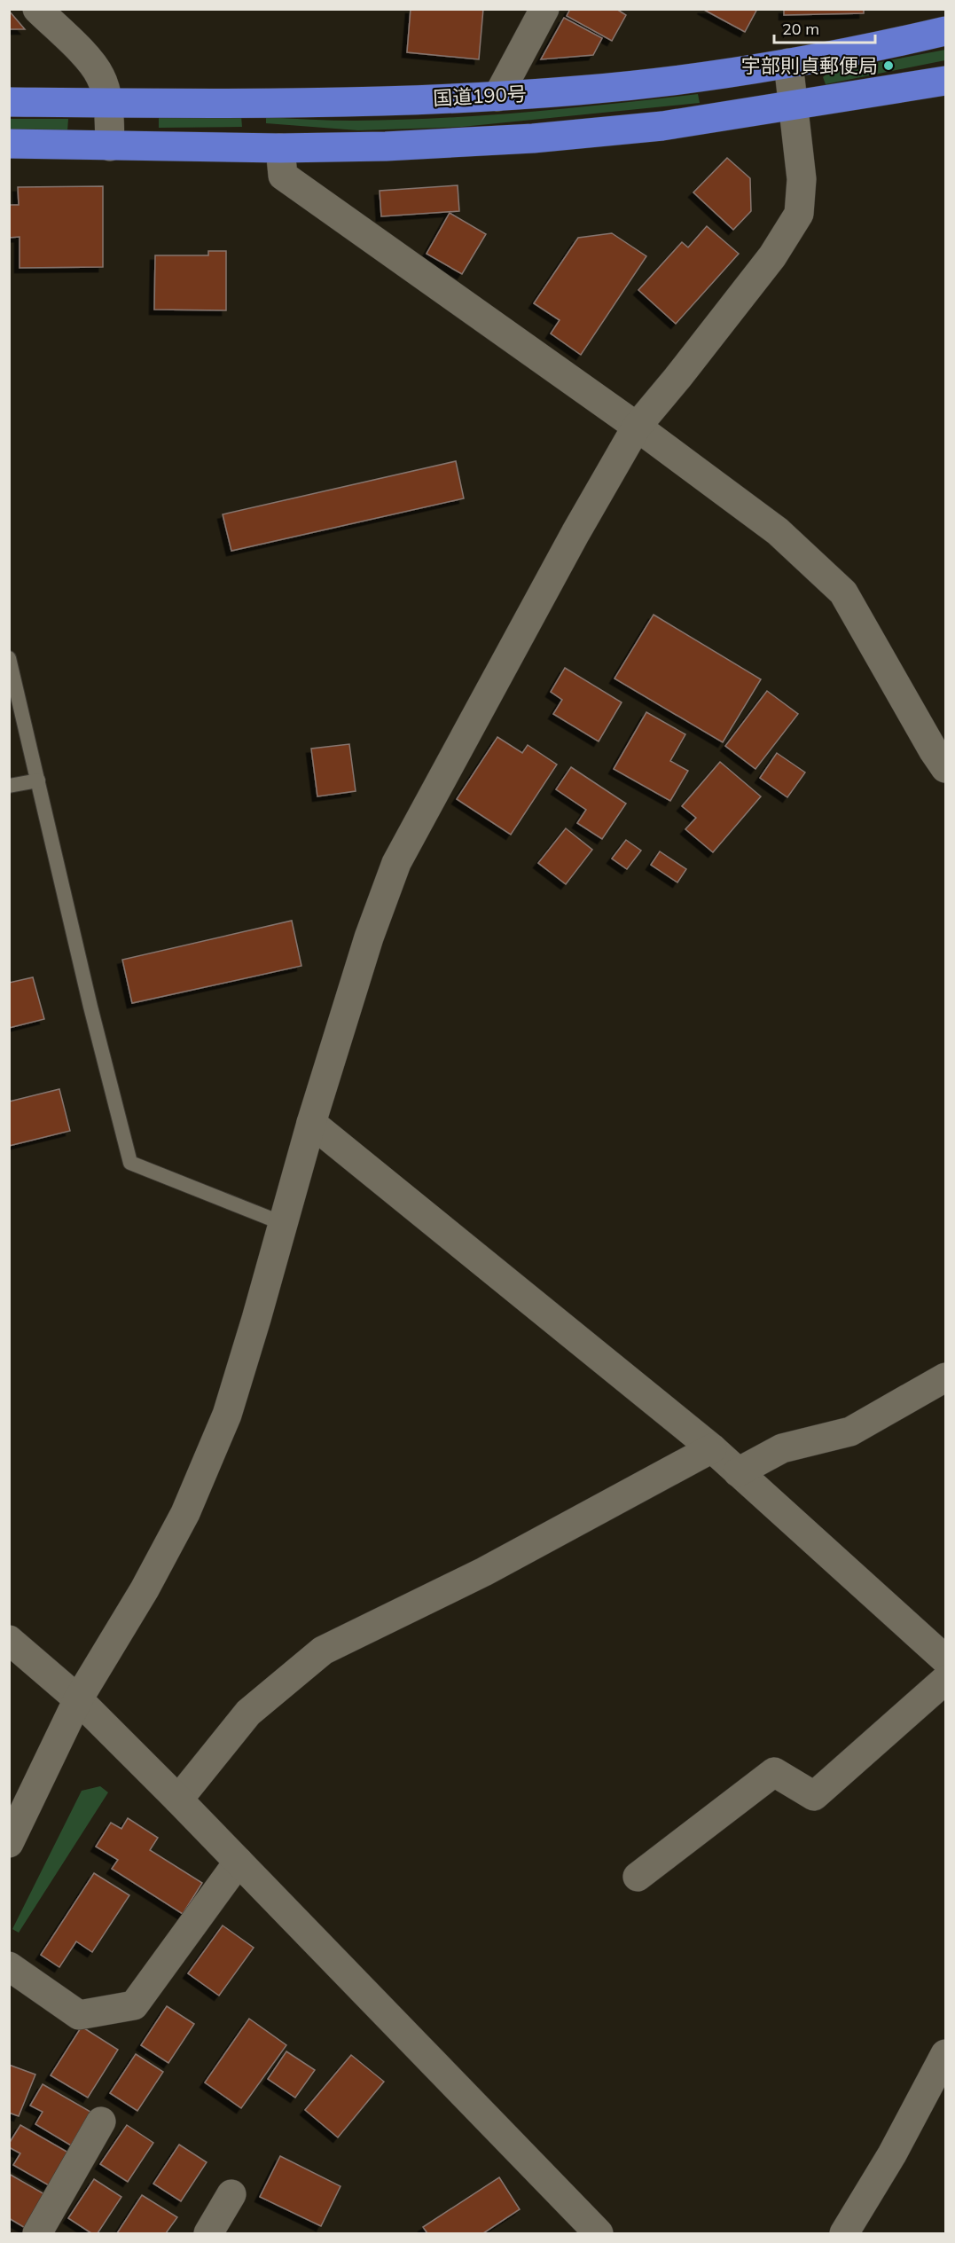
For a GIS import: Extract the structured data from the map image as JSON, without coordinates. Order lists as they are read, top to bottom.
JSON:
{
  "streets": {
    "highway": ["国道190号"]
  },
  "places": ["宇部則貞郵便局"],
  "scale_bar": "20 m"
}
